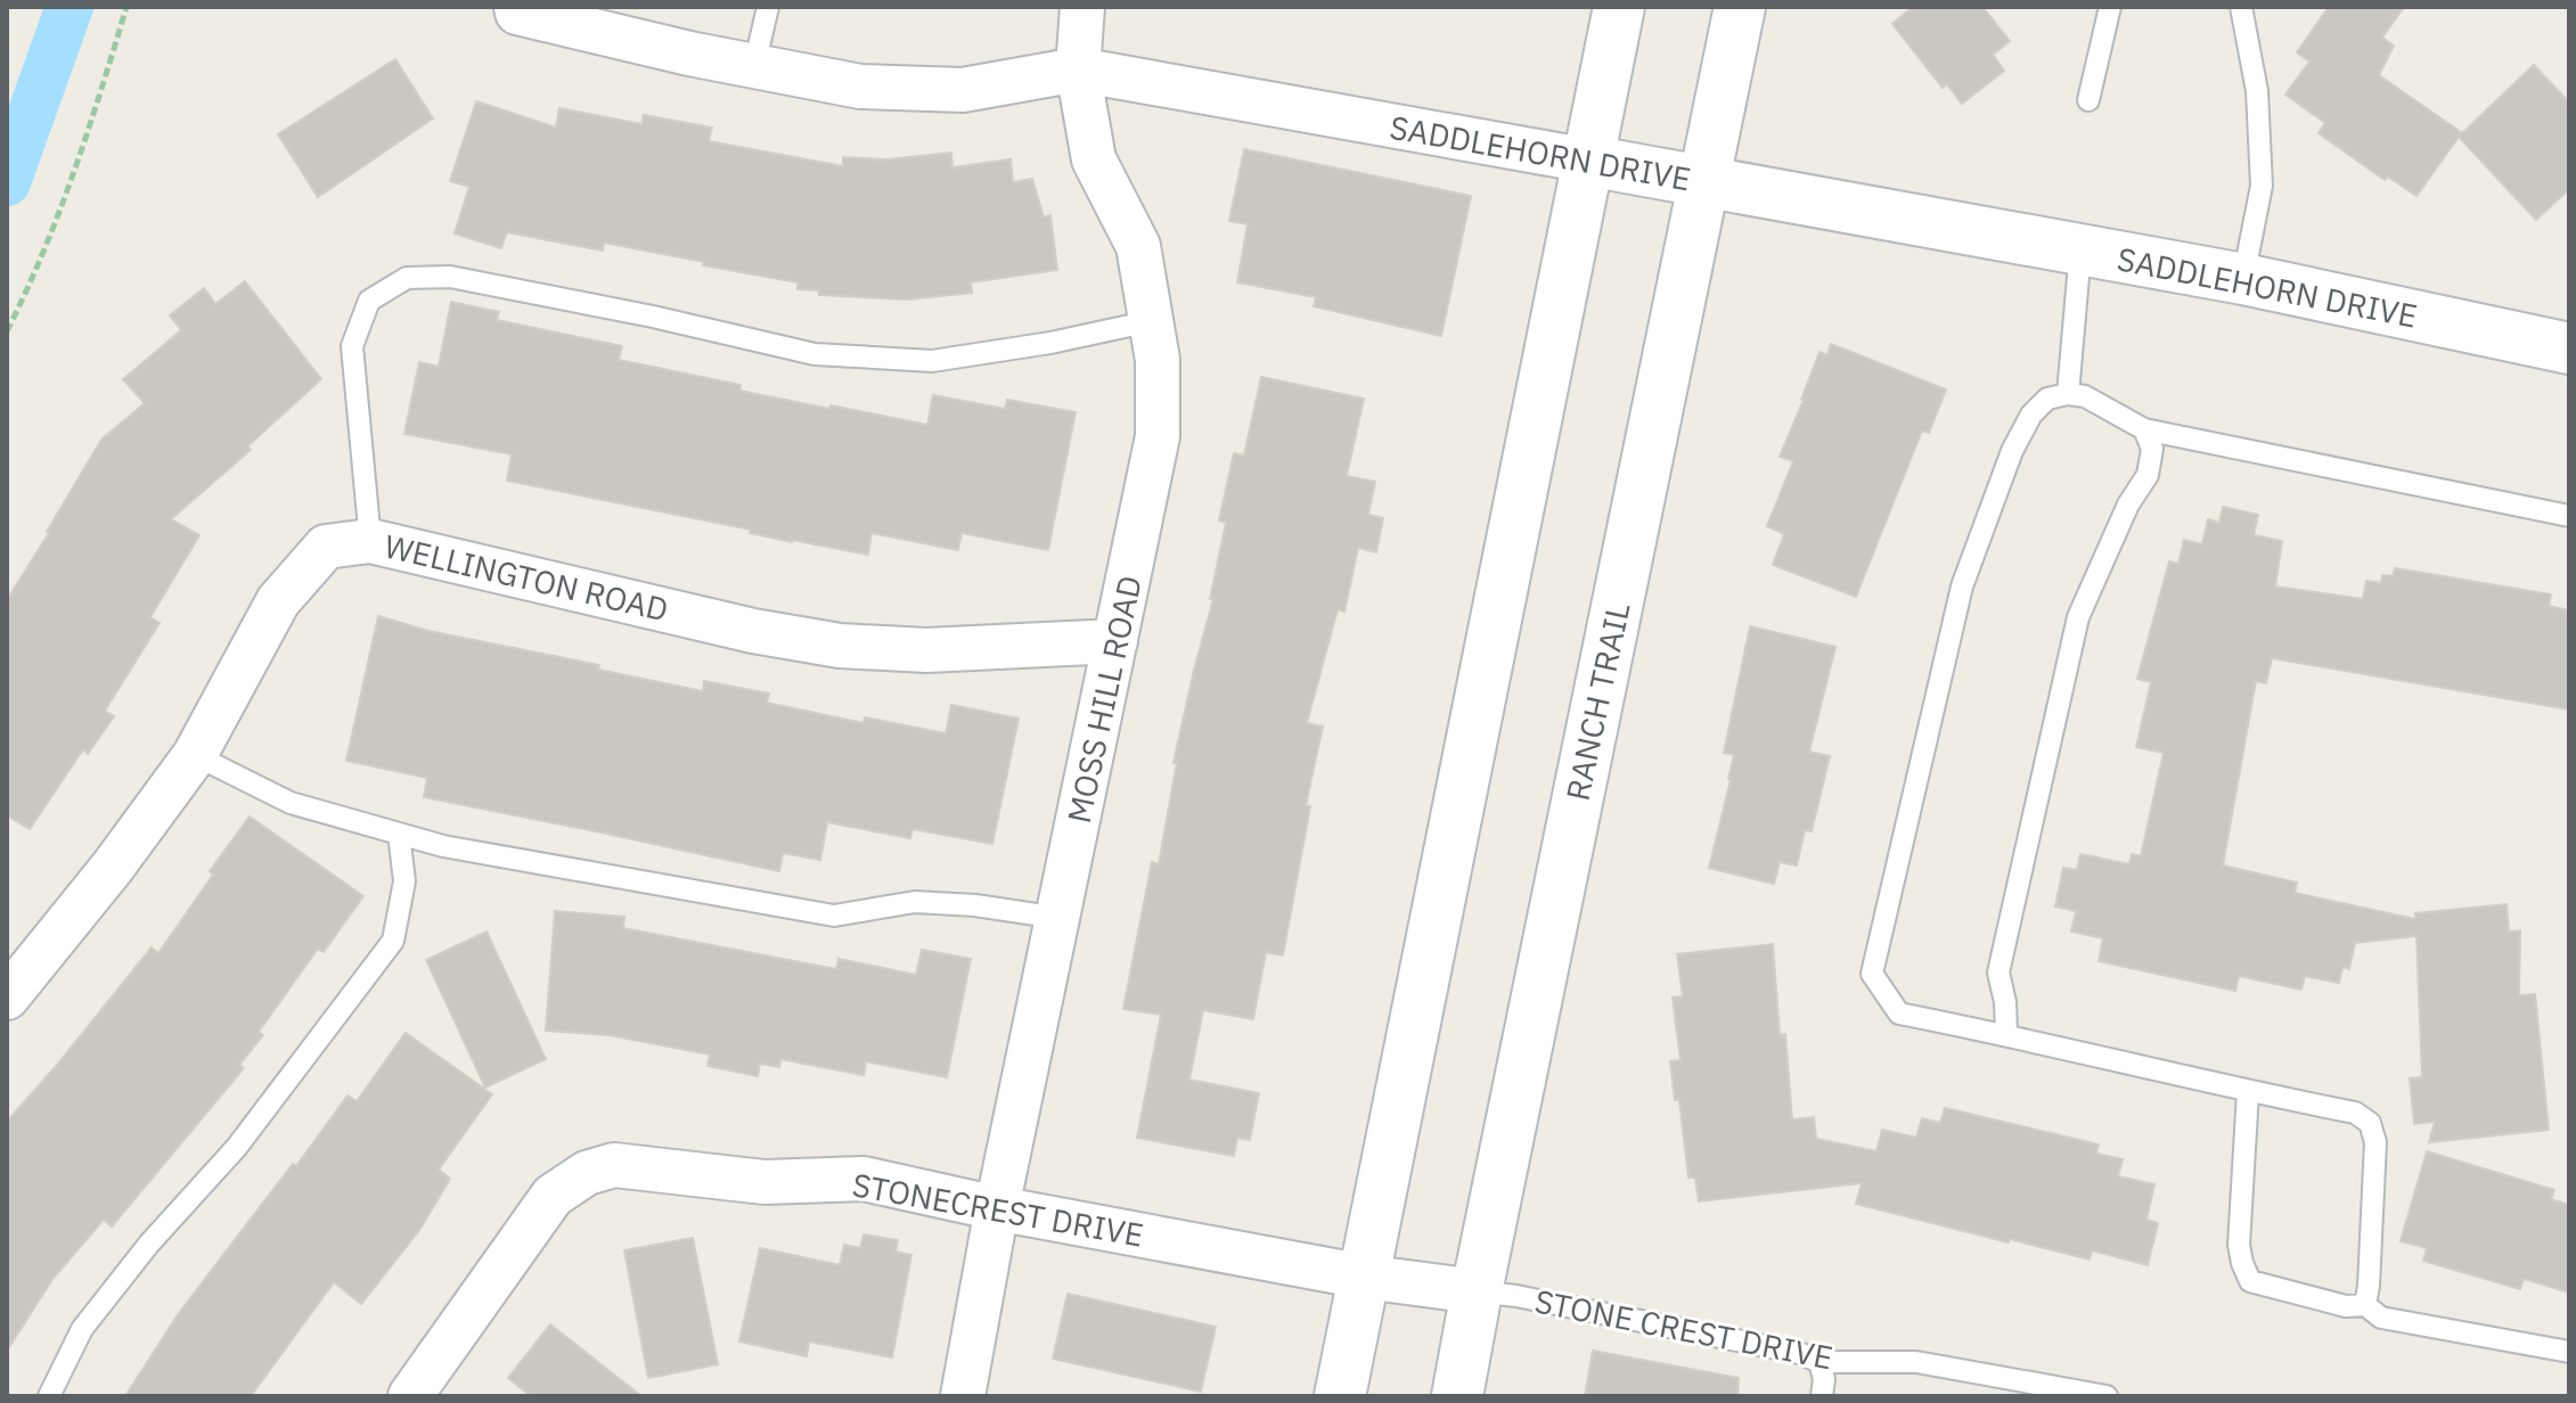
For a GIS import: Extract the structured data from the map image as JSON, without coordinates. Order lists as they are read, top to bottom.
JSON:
{
  "streets": {
    "main road": ["SADDLEHORN DRIVE", "RANCH TRAIL"],
    "street": ["WELLINGTON ROAD", "MOSS HILL ROAD", "STONECREST DRIVE"],
    "lane": ["STONE CREST DRIVE"]
  },
  "crossings": [
    ["SADDLEHORN DRIVE", "MOSS HILL ROAD"],
    ["SADDLEHORN DRIVE", "RANCH TRAIL"],
    ["WELLINGTON ROAD", "MOSS HILL ROAD"],
    ["MOSS HILL ROAD", "STONECREST DRIVE"],
    ["RANCH TRAIL", "STONECREST DRIVE"],
    ["RANCH TRAIL", "STONE CREST DRIVE"],
    ["STONECREST DRIVE", "STONE CREST DRIVE"]
  ]
}
